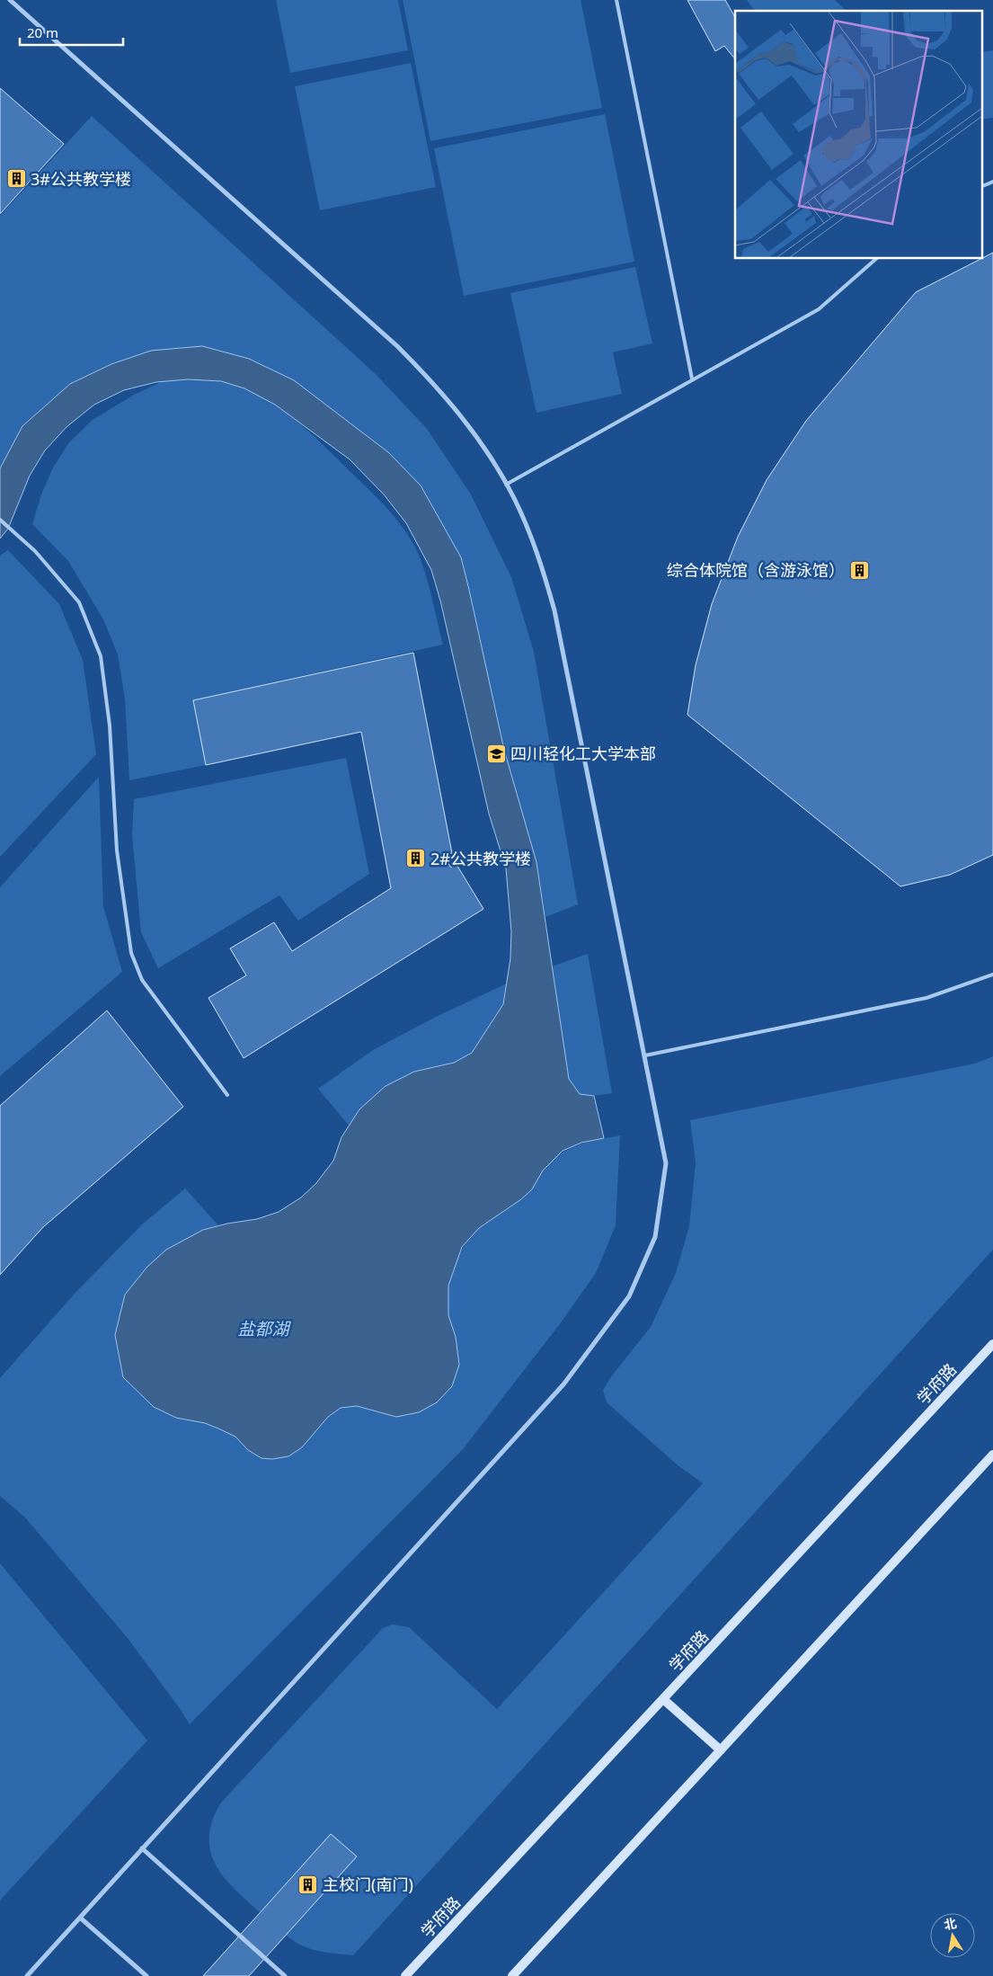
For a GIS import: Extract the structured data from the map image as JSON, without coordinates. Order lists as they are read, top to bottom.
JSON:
{
  "streets": {
    "main road": ["学府路"]
  },
  "water": ["盐都湖"],
  "places": {
    "building": [
      "3#公共教学楼",
      "综合体院馆（含游泳馆）",
      "2#公共教学楼",
      "主校门(南门)"
    ],
    "school or university": ["四川轻化工大学本部"]
  },
  "scale_bar": "20 m",
  "north": "top"
}
